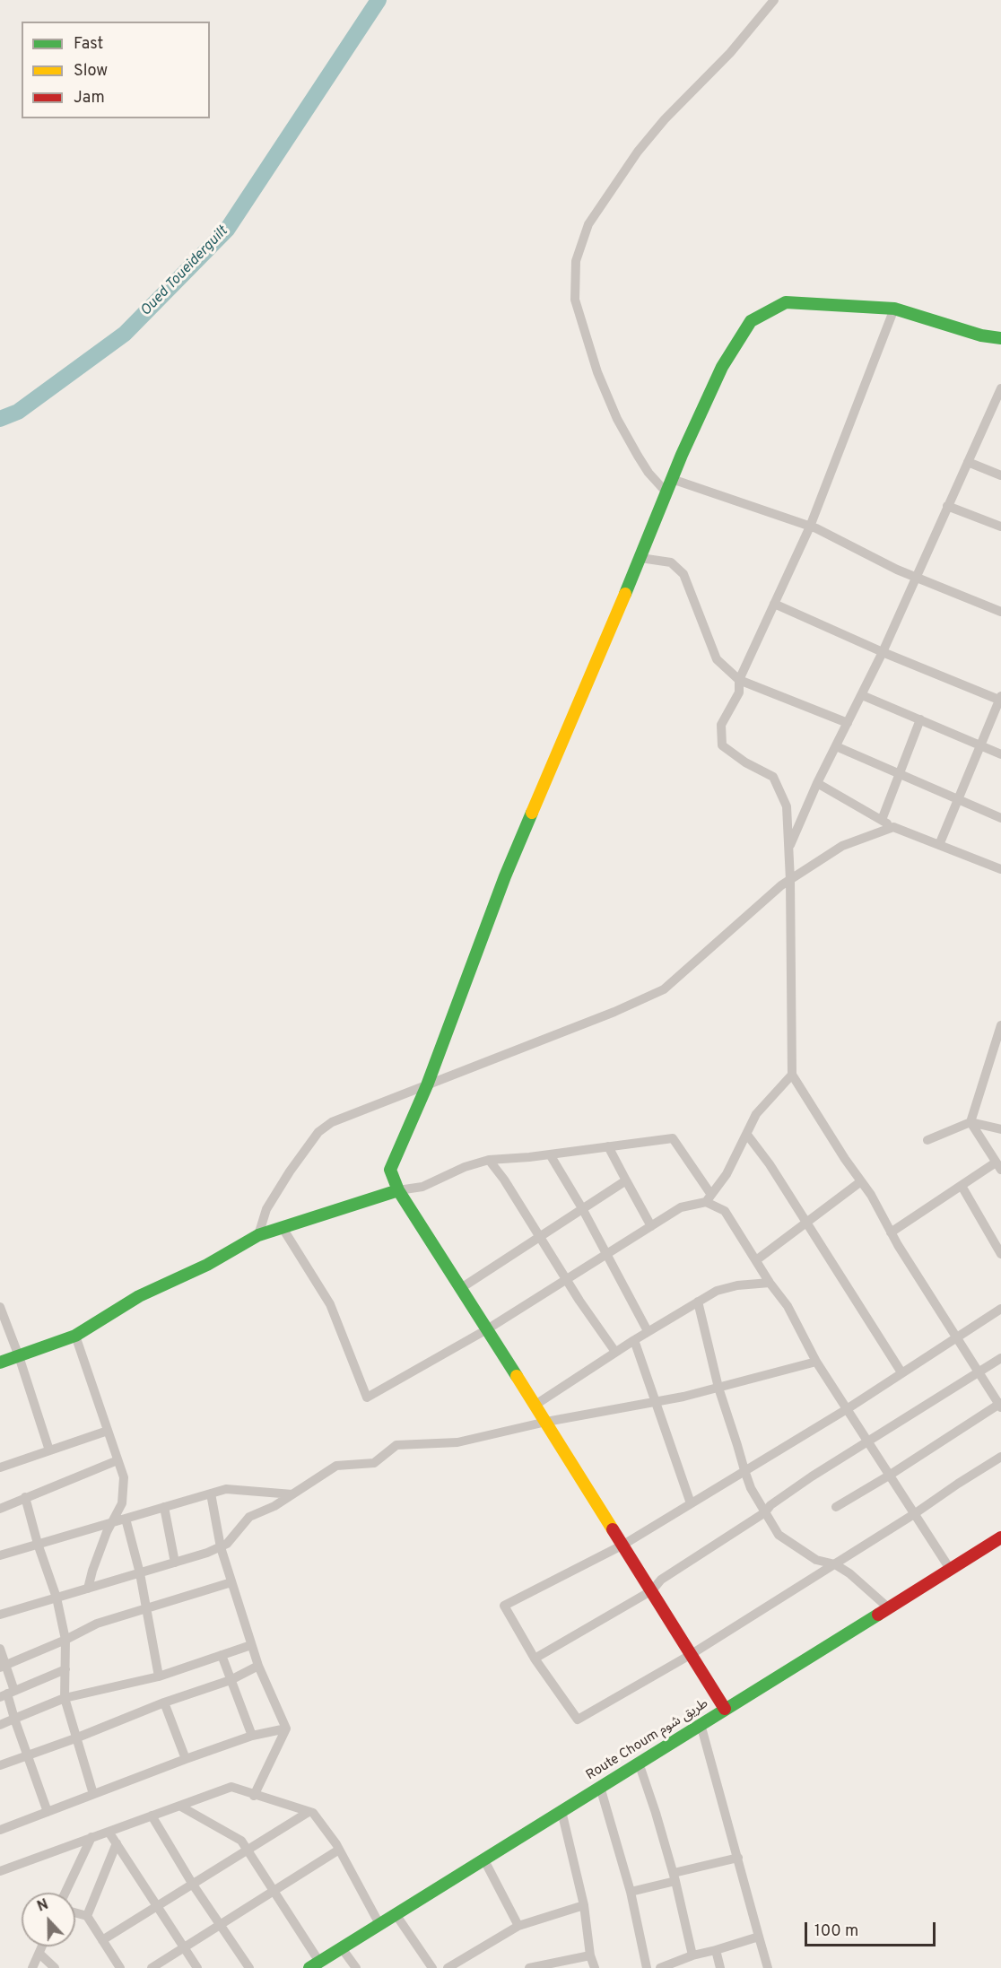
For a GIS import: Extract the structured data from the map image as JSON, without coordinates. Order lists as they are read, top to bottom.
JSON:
{
  "streets": {
    "main road": ["Route Choum طريق شوم"]
  },
  "water": ["Oued Toueiderguilt"],
  "legend": ["Fast", "Slow", "Jam"],
  "scale_bar": "100 m",
  "north": "top"
}
